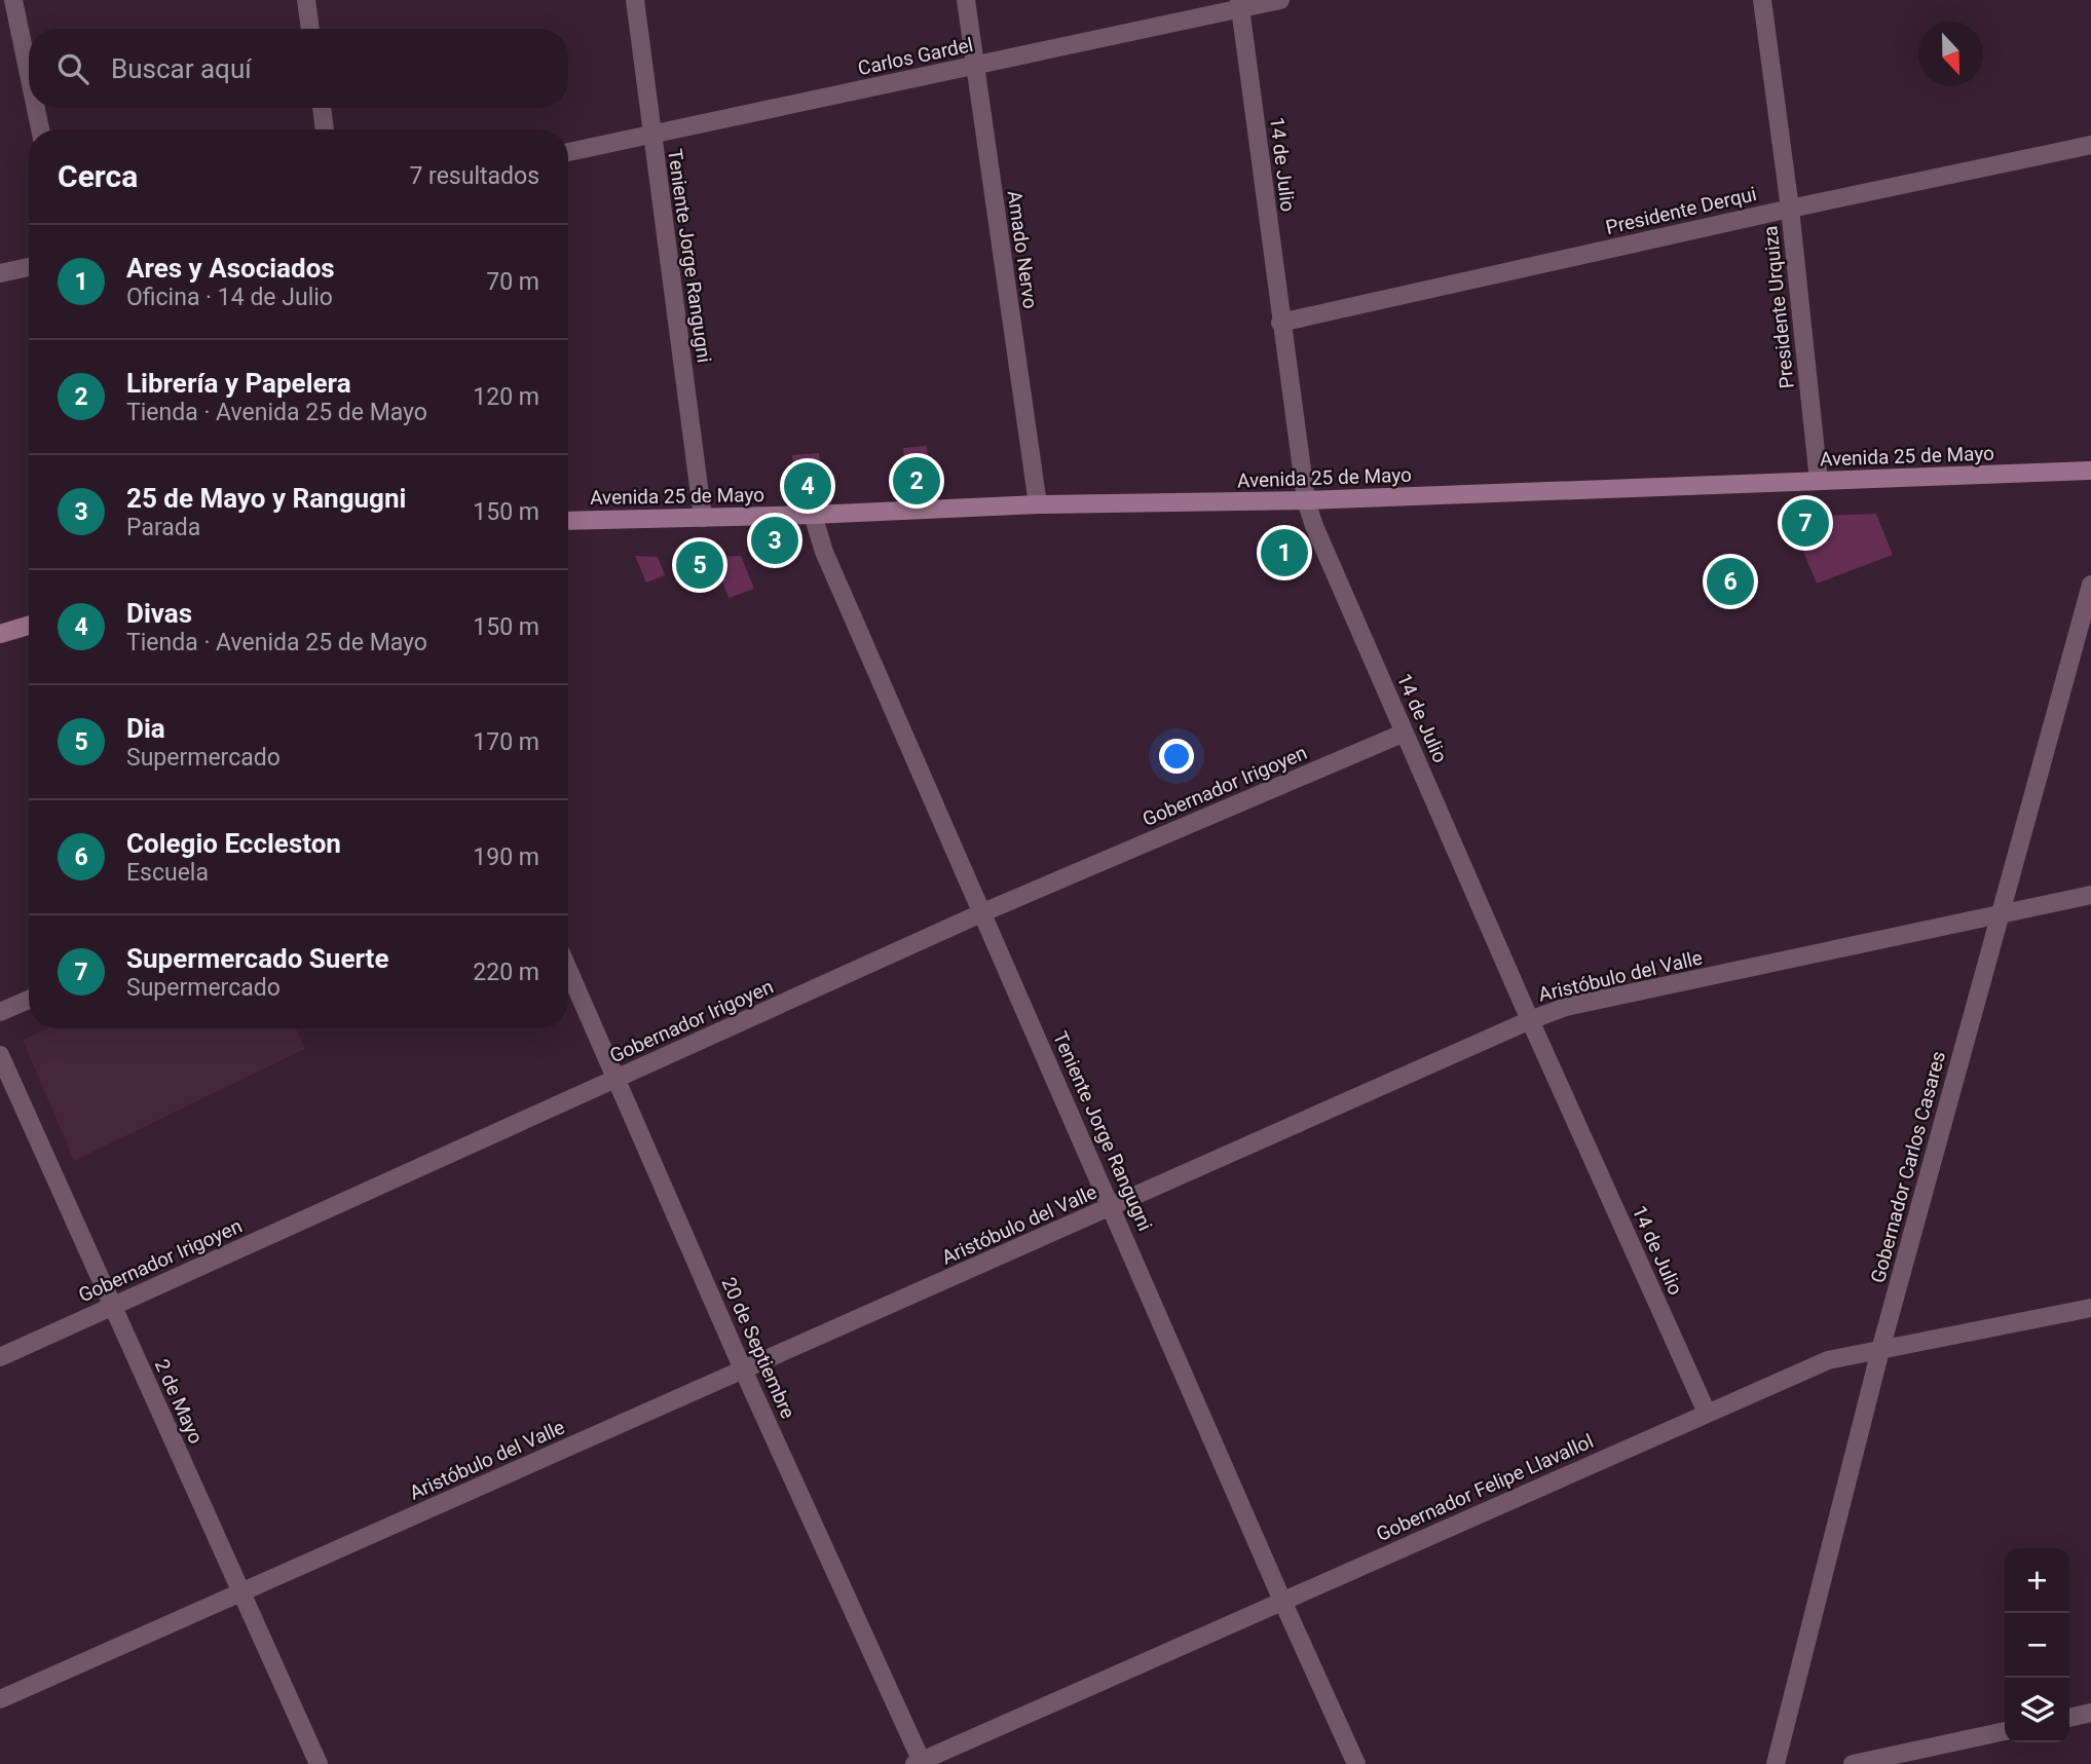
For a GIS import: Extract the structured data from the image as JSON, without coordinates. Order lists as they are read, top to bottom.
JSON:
{
  "streets": {
    "main road": ["Avenida 25 de Mayo"],
    "street": [
      "Carlos Gardel",
      "14 de Julio",
      "Presidente Derqui",
      "Amado Nervo",
      "Teniente Jorge Rangugni",
      "Presidente Urquiza",
      "Gobernador Irigoyen",
      "Aristóbulo del Valle",
      "Gobernador Carlos Casares",
      "20 de Septiembre",
      "2 de Mayo",
      "Gobernador Felipe Llavallol"
    ]
  },
  "crossings": [
    ["Carlos Gardel", "14 de Julio"],
    ["Carlos Gardel", "Amado Nervo"],
    ["Carlos Gardel", "Teniente Jorge Rangugni"],
    ["14 de Julio", "Presidente Derqui"],
    ["14 de Julio", "Avenida 25 de Mayo"],
    ["14 de Julio", "Gobernador Irigoyen"],
    ["14 de Julio", "Aristóbulo del Valle"],
    ["14 de Julio", "Gobernador Felipe Llavallol"],
    ["Presidente Derqui", "Presidente Urquiza"],
    ["Amado Nervo", "Avenida 25 de Mayo"],
    ["Teniente Jorge Rangugni", "Avenida 25 de Mayo"],
    ["Teniente Jorge Rangugni", "Gobernador Irigoyen"],
    ["Teniente Jorge Rangugni", "Aristóbulo del Valle"],
    ["Teniente Jorge Rangugni", "Gobernador Felipe Llavallol"],
    ["Presidente Urquiza", "Avenida 25 de Mayo"],
    ["Gobernador Irigoyen", "20 de Septiembre"],
    ["Gobernador Irigoyen", "2 de Mayo"],
    ["Aristóbulo del Valle", "Gobernador Carlos Casares"],
    ["Aristóbulo del Valle", "20 de Septiembre"],
    ["Aristóbulo del Valle", "2 de Mayo"],
    ["Gobernador Carlos Casares", "Gobernador Felipe Llavallol"],
    ["20 de Septiembre", "Gobernador Felipe Llavallol"]
  ],
  "north": "bottom",
  "page": {
    "search": "Buscar aquí",
    "heading": ["Cerca", "7 resultados"],
    "list": [
      {
        "mark": "1",
        "name": "Ares y Asociados",
        "note": "Oficina · 14 de Julio",
        "value": "70 m"
      },
      {
        "mark": "2",
        "name": "Librería y Papelera",
        "note": "Tienda · Avenida 25 de Mayo",
        "value": "120 m"
      },
      {
        "mark": "3",
        "name": "25 de Mayo y Rangugni",
        "note": "Parada",
        "value": "150 m"
      },
      {
        "mark": "4",
        "name": "Divas",
        "note": "Tienda · Avenida 25 de Mayo",
        "value": "150 m"
      },
      {
        "mark": "5",
        "name": "Dia",
        "note": "Supermercado",
        "value": "170 m"
      },
      {
        "mark": "6",
        "name": "Colegio Eccleston",
        "note": "Escuela",
        "value": "190 m"
      },
      {
        "mark": "7",
        "name": "Supermercado Suerte",
        "note": "Supermercado",
        "value": "220 m"
      }
    ],
    "pins": [
      "2",
      "4",
      "7",
      "3",
      "1",
      "5",
      "6"
    ],
    "map_buttons": ["+", "−"]
  }
}
